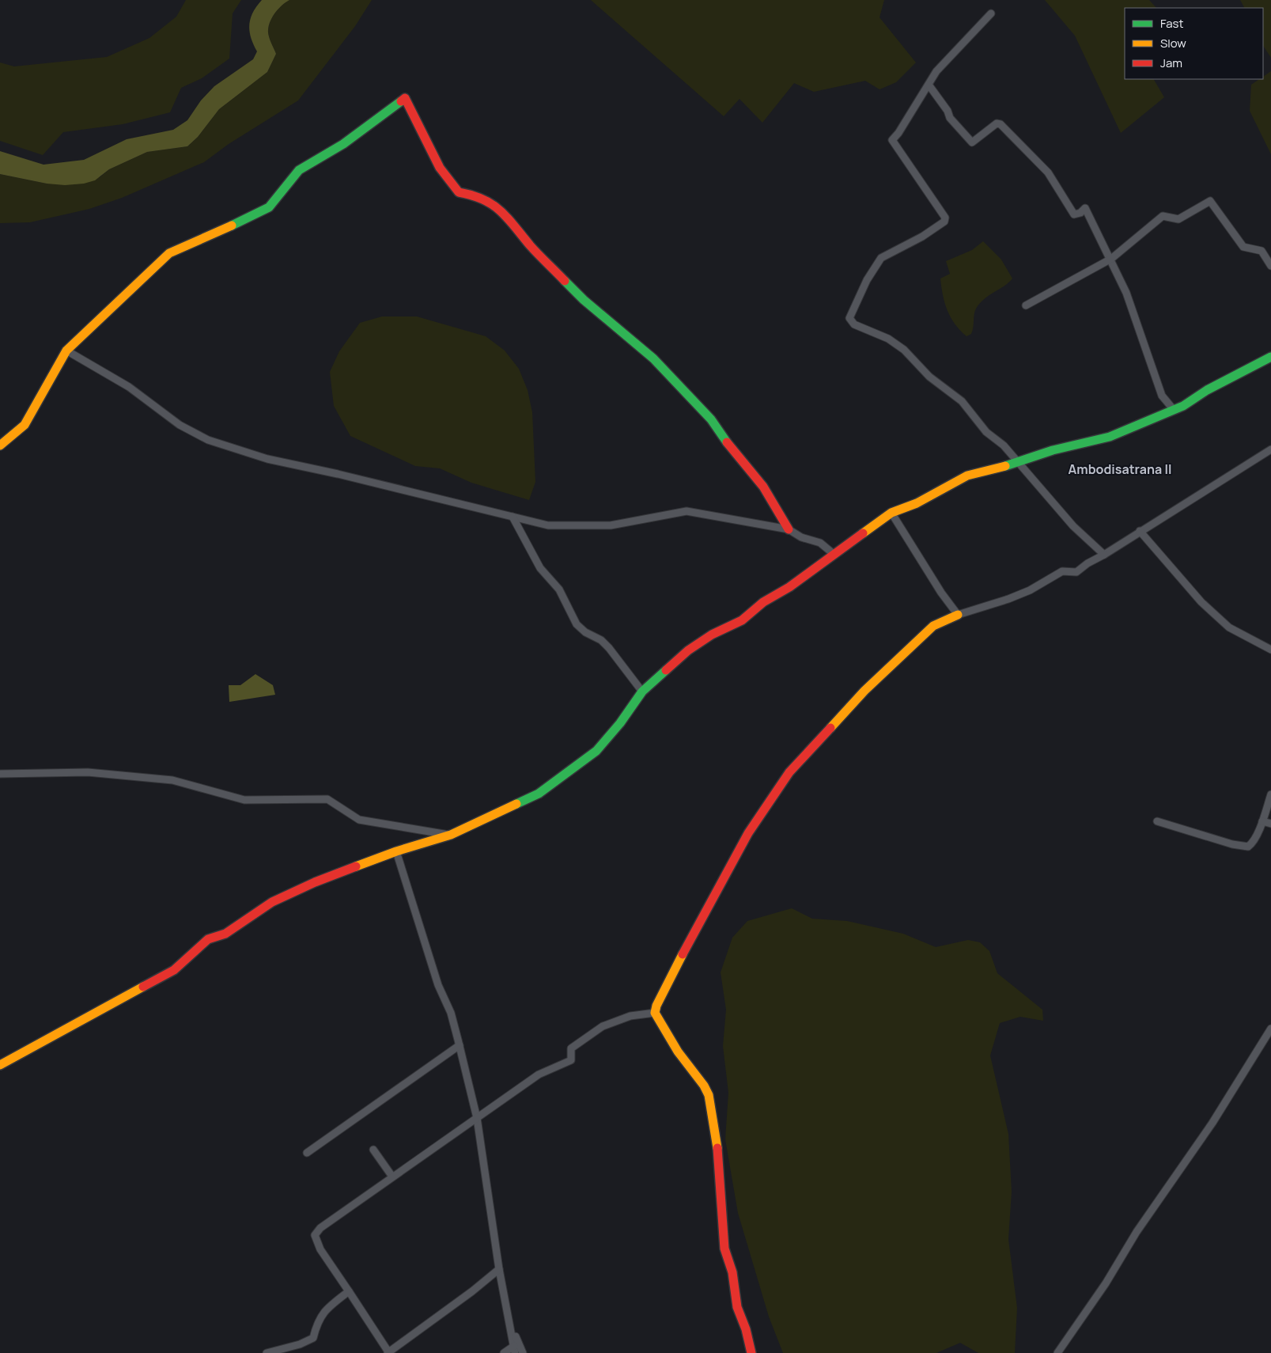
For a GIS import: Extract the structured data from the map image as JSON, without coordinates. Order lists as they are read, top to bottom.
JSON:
{
  "districts": ["Ambodisatrana II"],
  "legend": ["Fast", "Slow", "Jam"]
}
